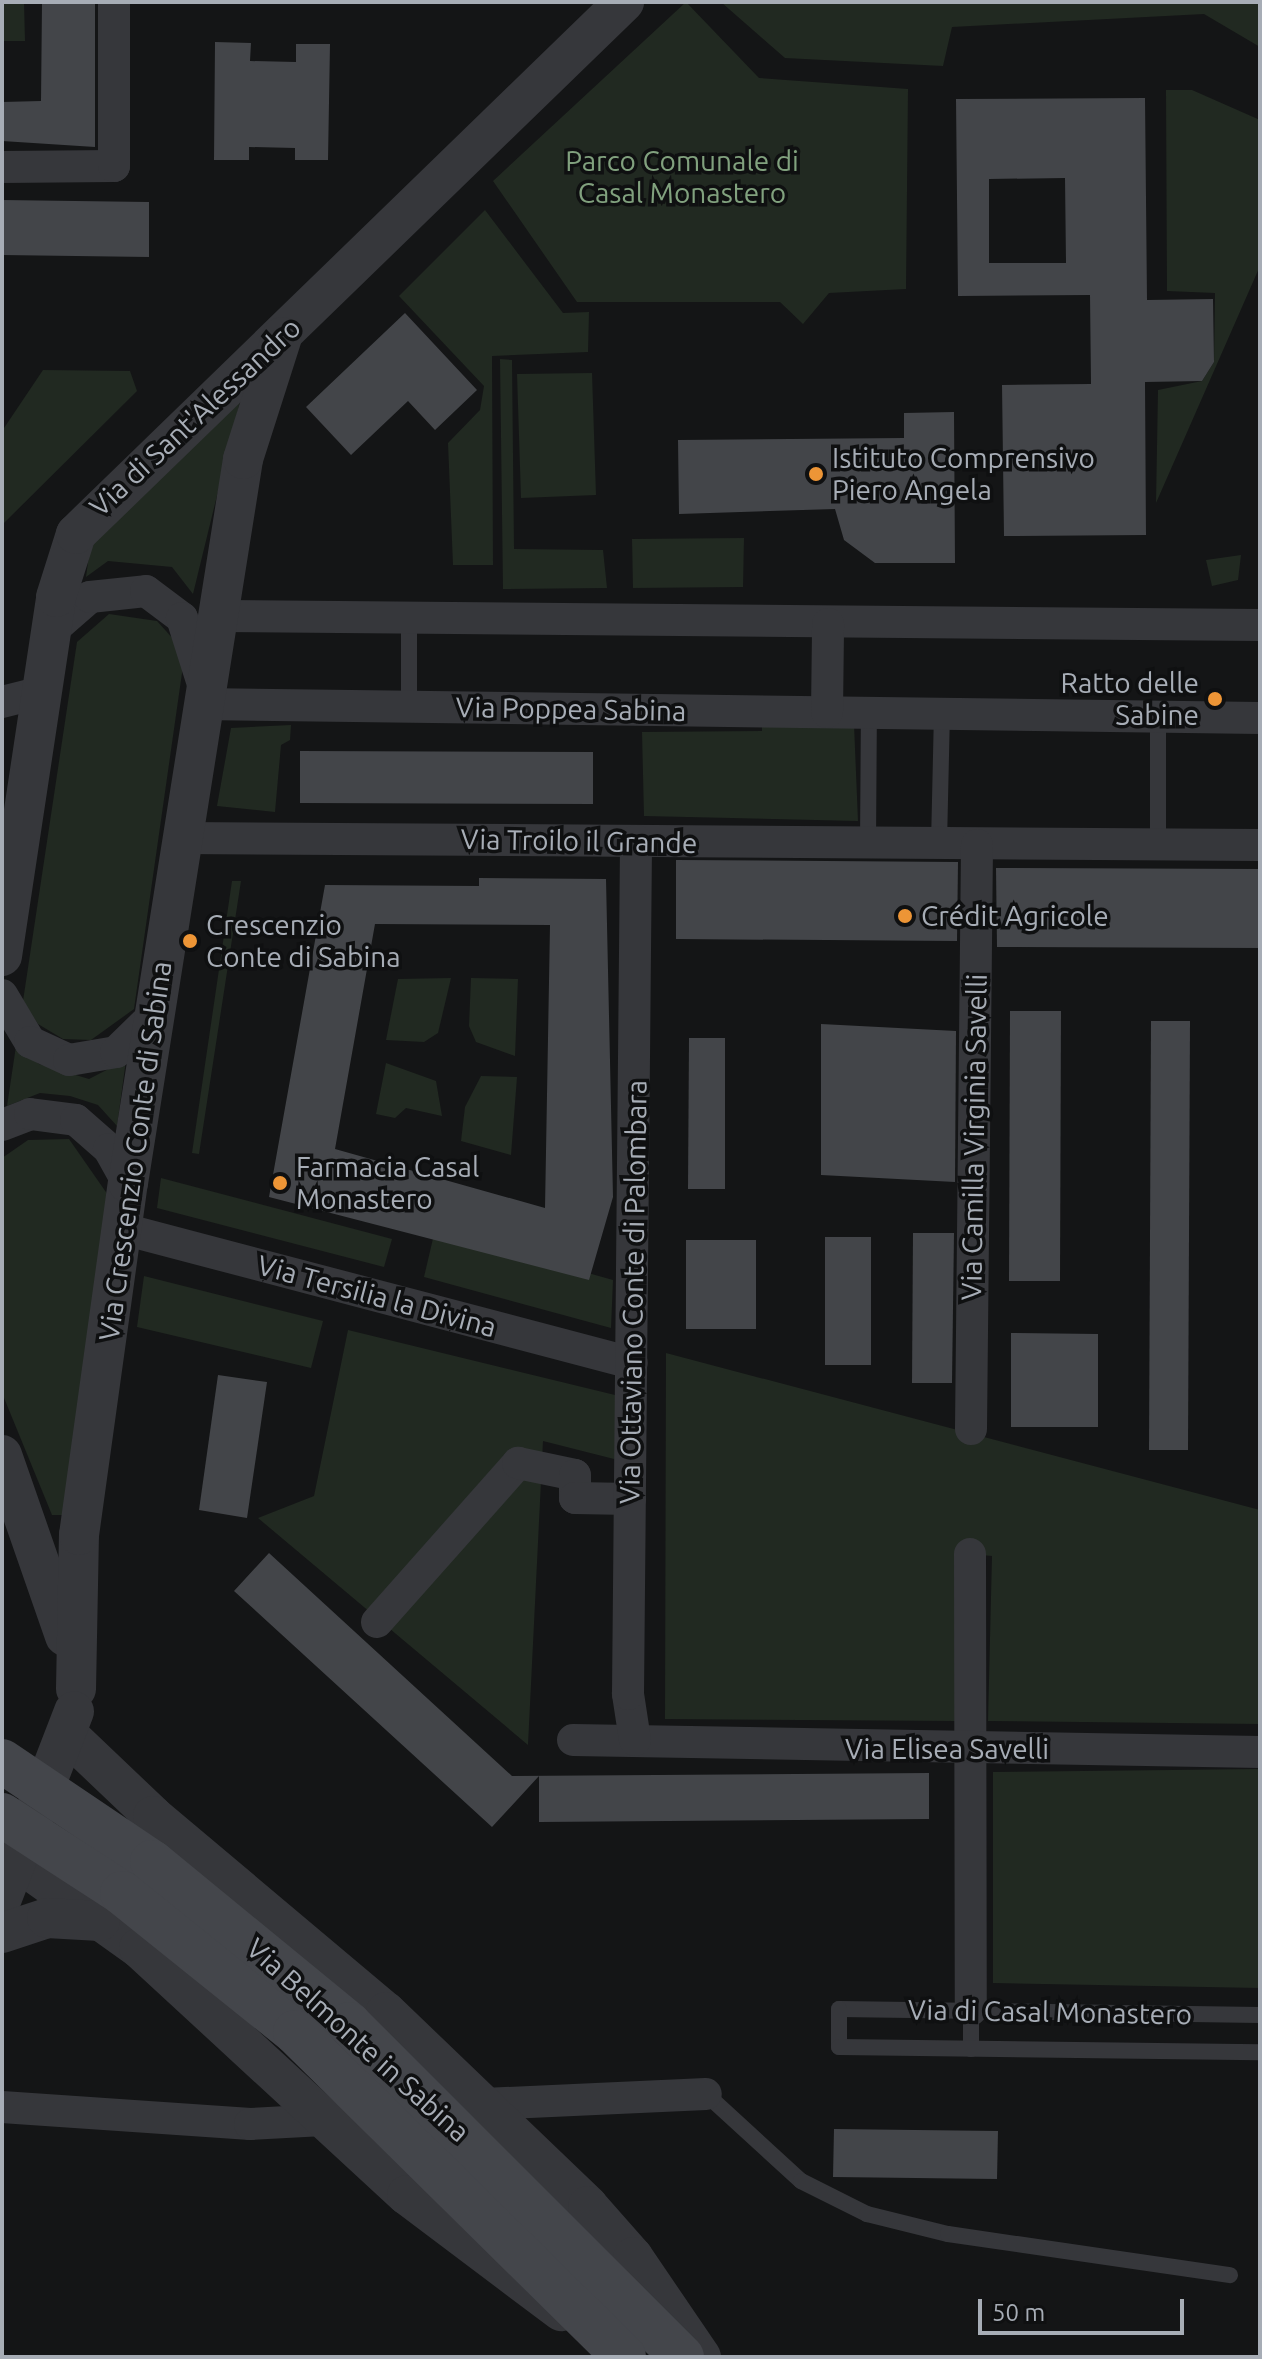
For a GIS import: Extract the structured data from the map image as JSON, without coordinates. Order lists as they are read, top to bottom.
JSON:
{
  "streets": {
    "main road": ["Via Belmonte in Sabina"],
    "street": [
      "Via di Sant'Alessandro",
      "Via Poppea Sabina",
      "Via Troilo il Grande",
      "Via Camilla Virginia Savelli",
      "Via Crescenzio Conte di Sabina",
      "Via Ottaviano Conte di Palombara",
      "Via Tersilia la Divina",
      "Via Elisea Savelli"
    ],
    "lane": ["Via di Casal Monastero"]
  },
  "crossings": [
    ["Via di Sant'Alessandro", "Via Crescenzio Conte di Sabina"],
    ["Via Poppea Sabina", "Via Crescenzio Conte di Sabina"],
    ["Via Troilo il Grande", "Via Camilla Virginia Savelli"],
    ["Via Troilo il Grande", "Via Crescenzio Conte di Sabina"],
    ["Via Troilo il Grande", "Via Ottaviano Conte di Palombara"],
    ["Via Crescenzio Conte di Sabina", "Via Tersilia la Divina"],
    ["Via Ottaviano Conte di Palombara", "Via Tersilia la Divina"],
    ["Via Ottaviano Conte di Palombara", "Via Elisea Savelli"]
  ],
  "parks": ["Parco Comunale di Casal Monastero"],
  "places": [
    "Istituto Comprensivo Piero Angela",
    "Ratto delle Sabine",
    "Crédit Agricole",
    "Crescenzio Conte di Sabina",
    "Farmacia Casal Monastero"
  ],
  "scale_bar": "50 m"
}
